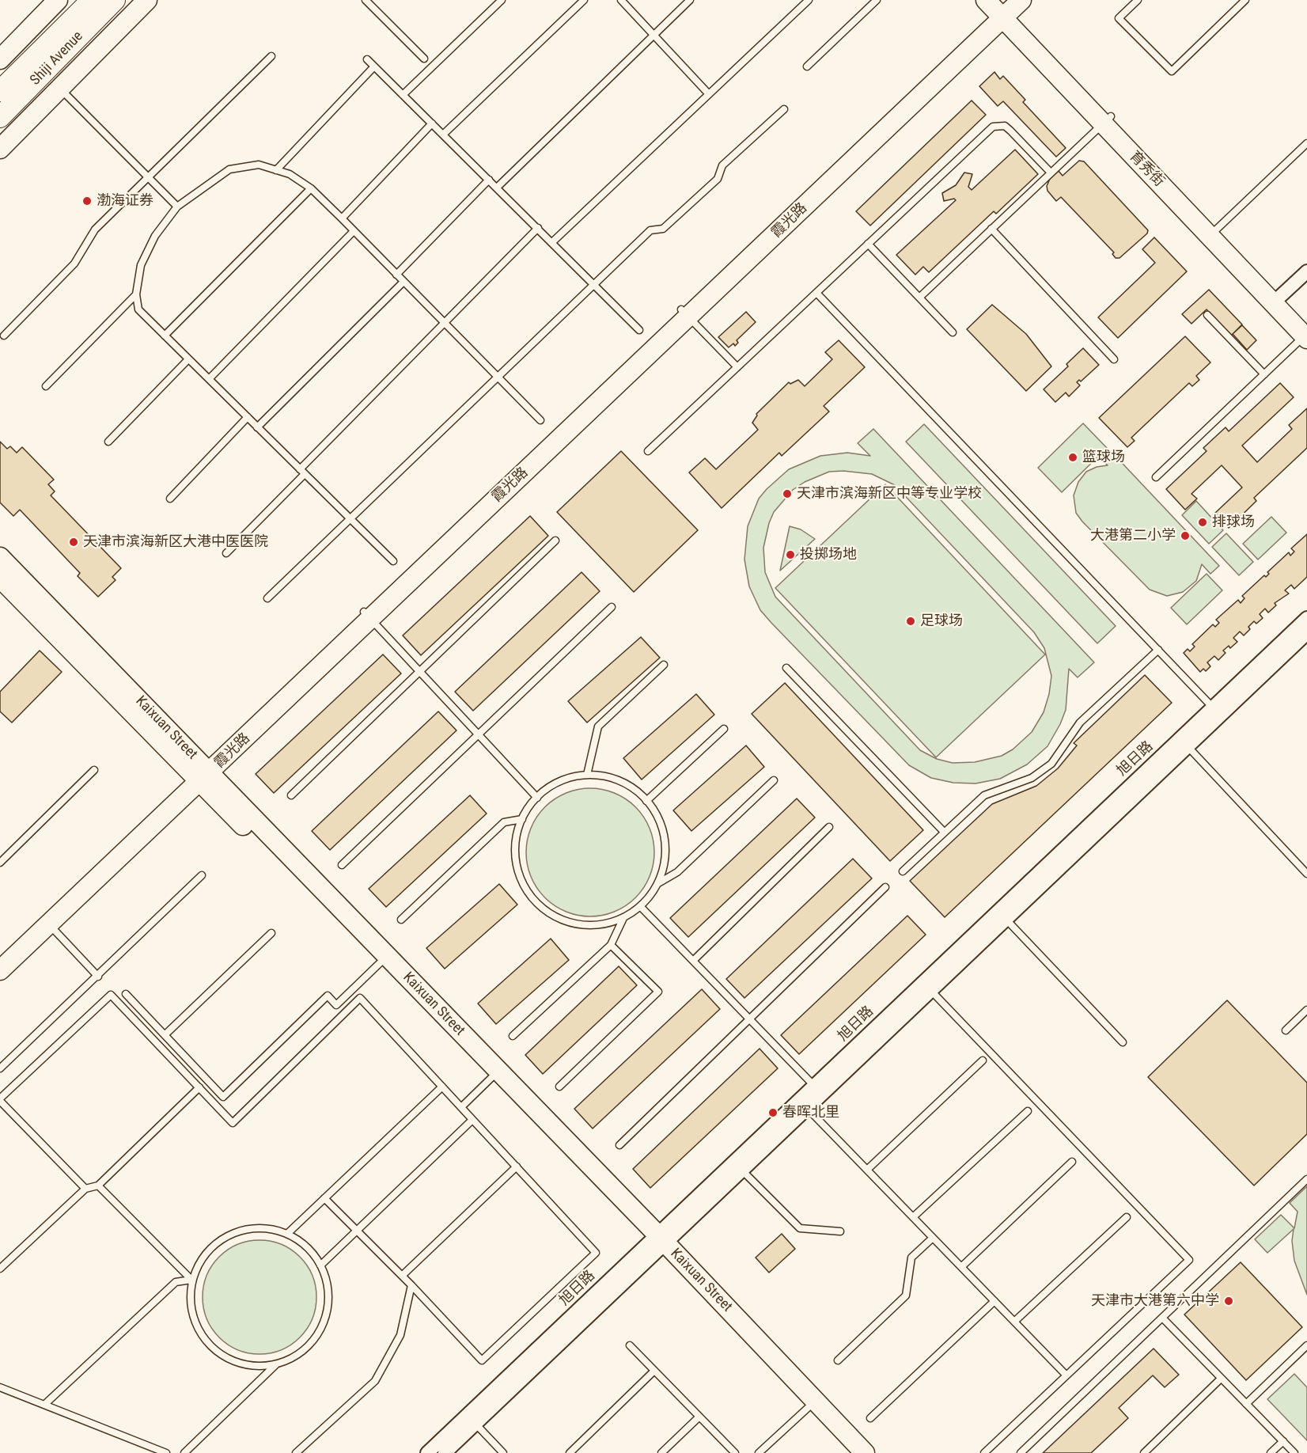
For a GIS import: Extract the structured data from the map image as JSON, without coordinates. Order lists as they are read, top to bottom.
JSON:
{
  "streets": {
    "main road": ["Shiji Avenue"],
    "street": [
      "育秀街",
      "霞光路",
      "Kaixuan Street",
      "旭日路"
    ]
  },
  "crossings": [
    ["育秀街", "霞光路"],
    ["霞光路", "Kaixuan Street"],
    ["Kaixuan Street", "旭日路"]
  ],
  "places": [
    "渤海证券",
    "篮球场",
    "天津市滨海新区中等专业学校",
    "排球场",
    "大港第二小学",
    "天津市滨海新区大港中医医院",
    "投掷场地",
    "足球场",
    "春晖北里",
    "天津市大港第六中学"
  ]
}
